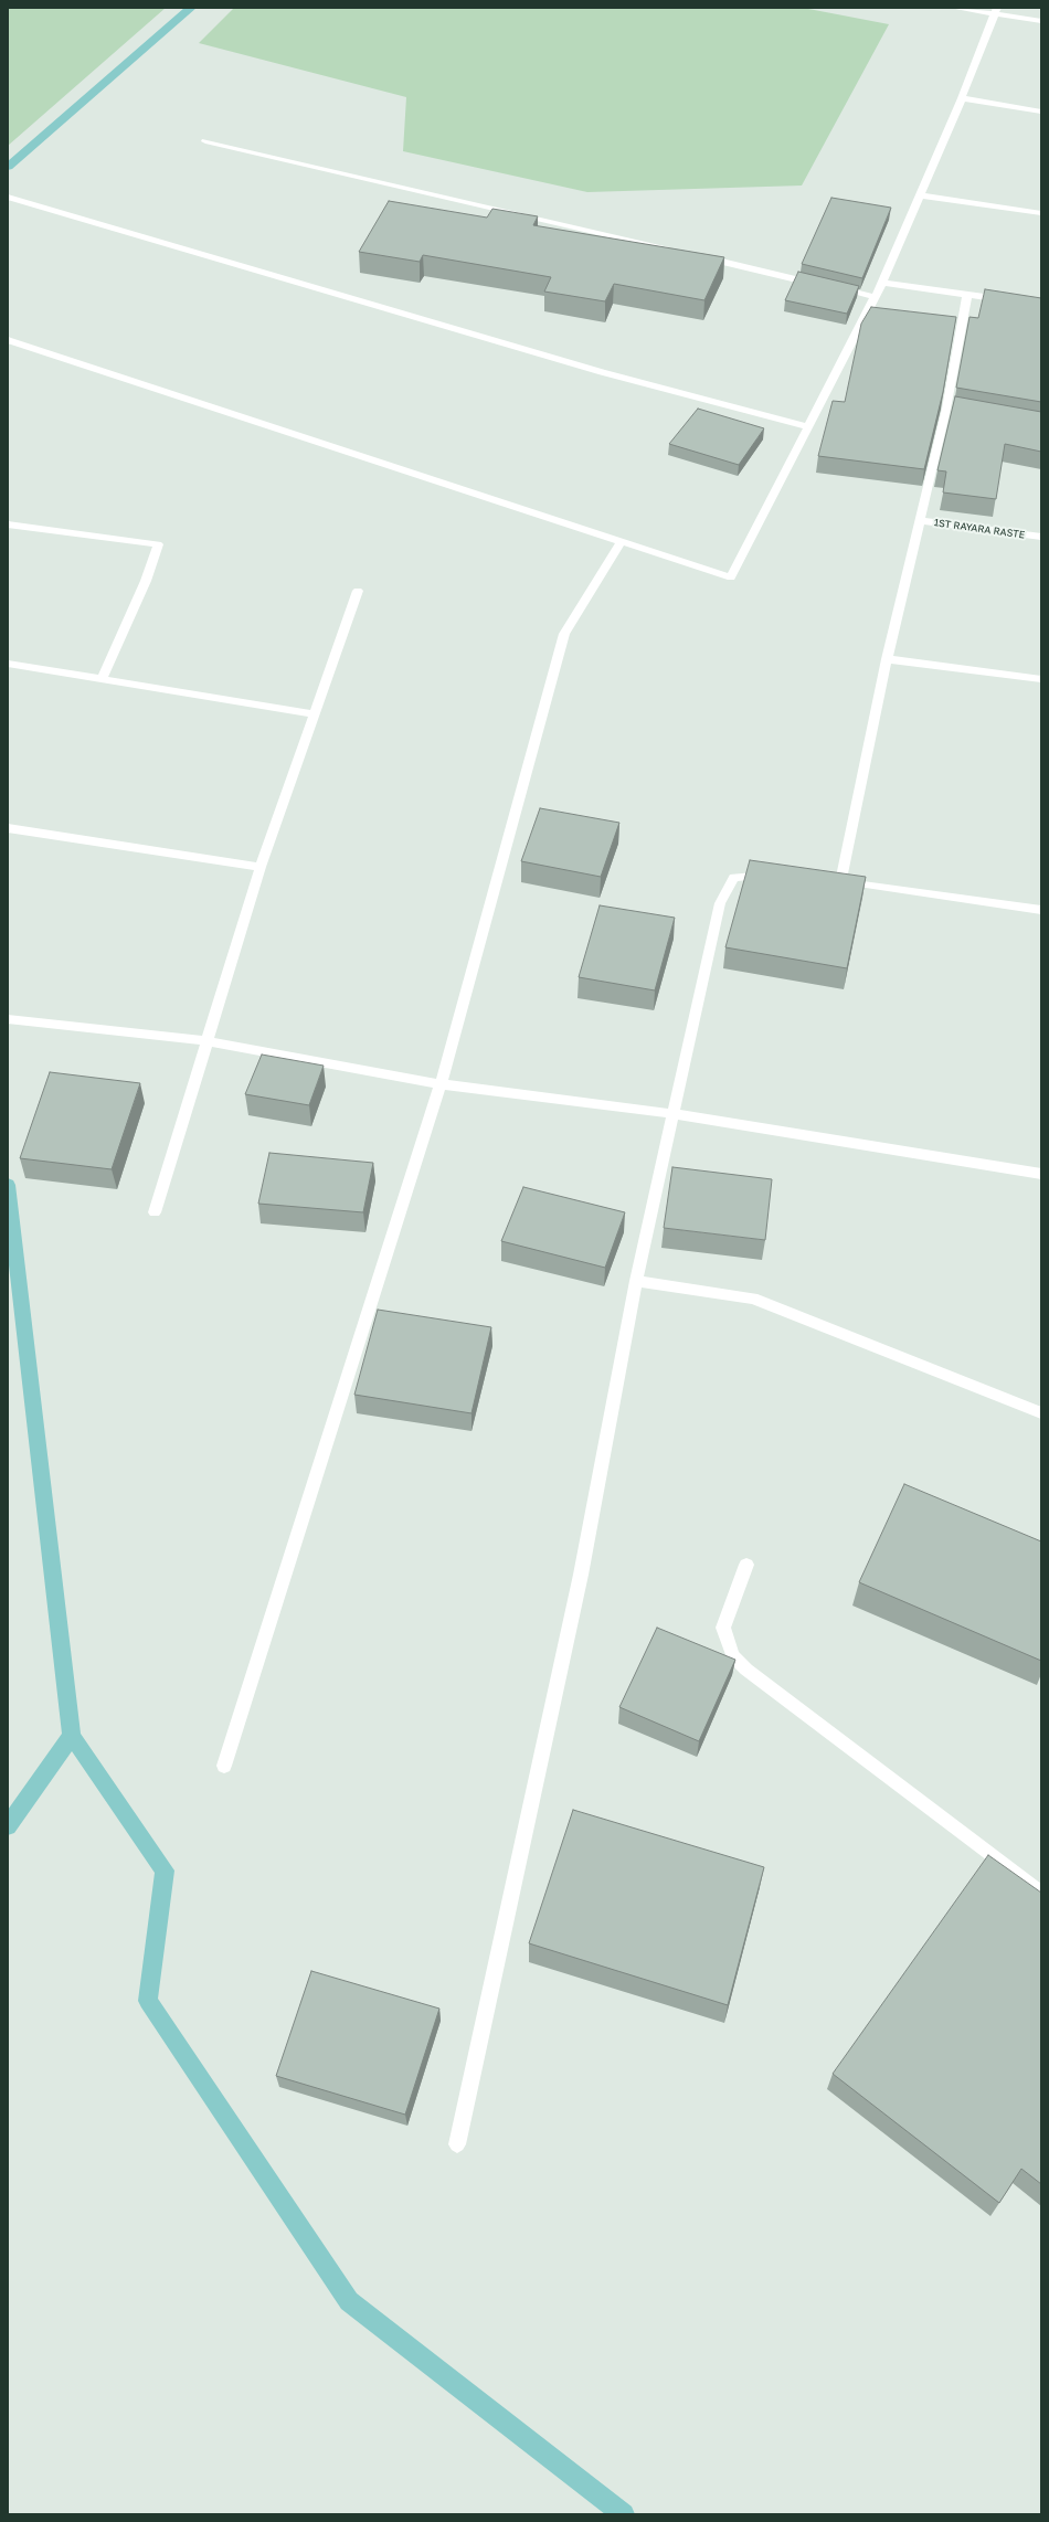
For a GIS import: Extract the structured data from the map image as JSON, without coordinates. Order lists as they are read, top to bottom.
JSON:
{
  "streets": {
    "street": ["1ST RAYARA RASTE"]
  }
}
